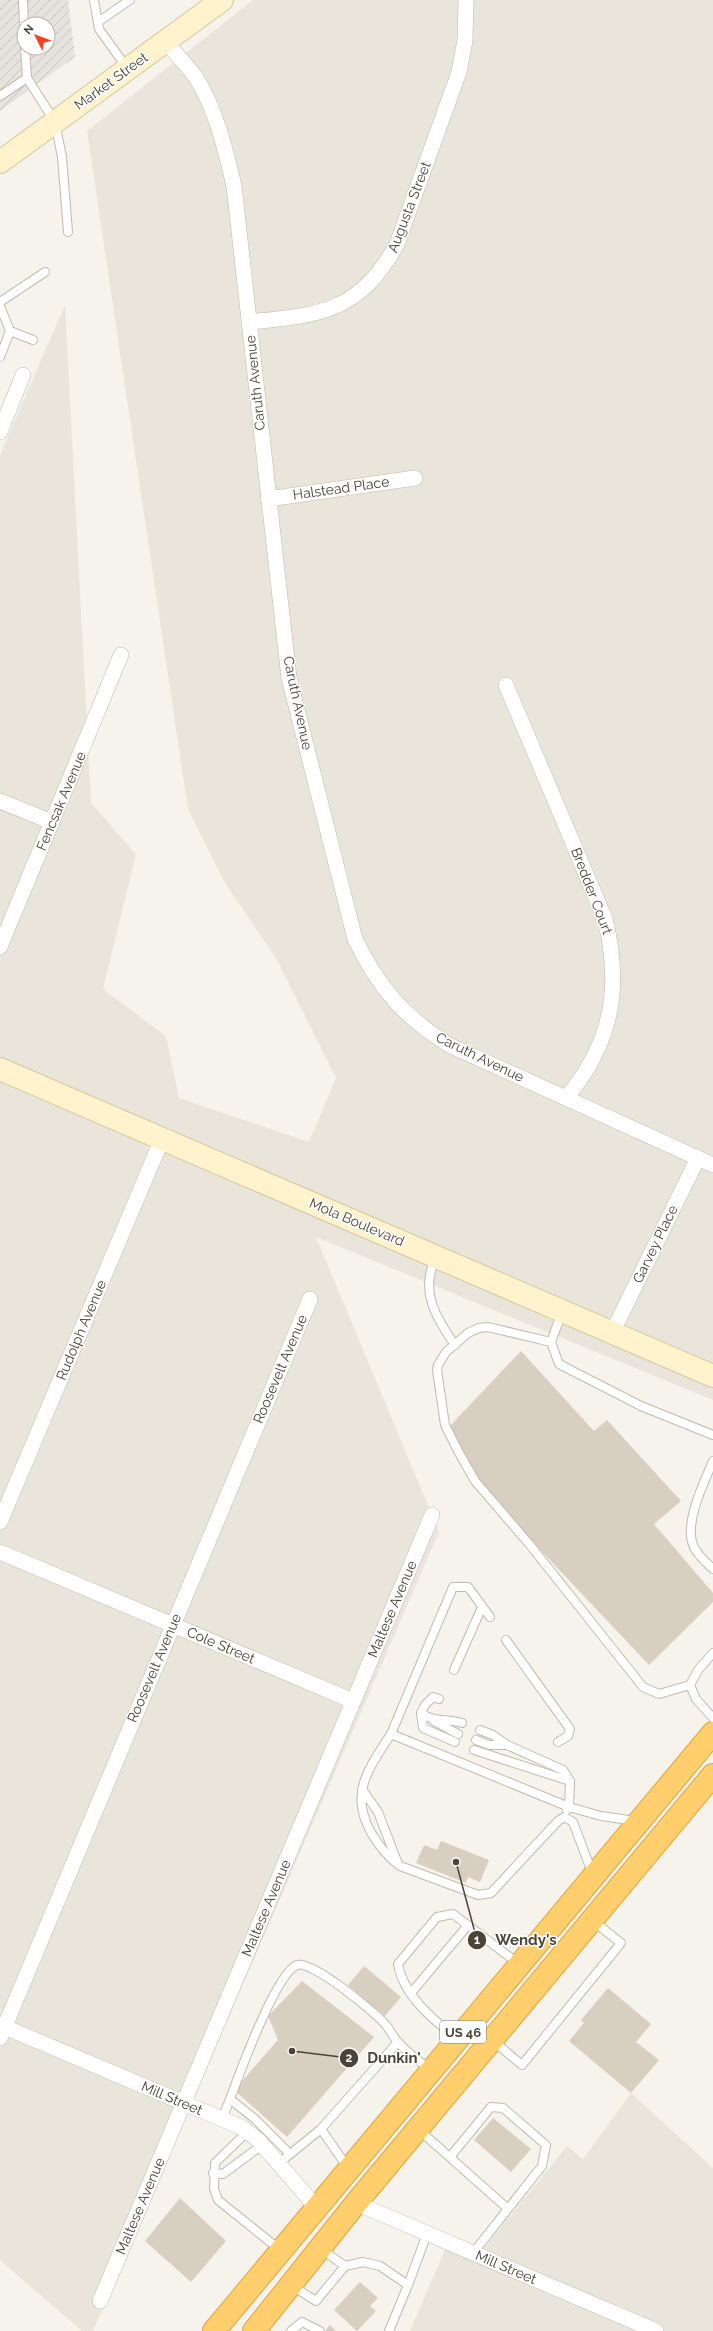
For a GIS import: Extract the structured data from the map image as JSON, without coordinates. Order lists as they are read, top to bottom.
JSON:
{
  "streets": {
    "highway": ["US 46"],
    "street": [
      "Market Street",
      "Augusta Street",
      "Caruth Avenue",
      "Halstead Place",
      "Fencsak Avenue",
      "Bredder Court",
      "Mola Boulevard",
      "Garvey Place",
      "Rudolph Avenue",
      "Roosevelt Avenue",
      "Maltese Avenue",
      "Cole Street",
      "Mill Street"
    ]
  },
  "crossings": [
    ["Market Street", "Caruth Avenue"],
    ["Augusta Street", "Caruth Avenue"],
    ["Caruth Avenue", "Halstead Place"],
    ["Caruth Avenue", "Bredder Court"],
    ["Caruth Avenue", "Garvey Place"],
    ["Mola Boulevard", "Garvey Place"],
    ["Mola Boulevard", "Rudolph Avenue"],
    ["Roosevelt Avenue", "Cole Street"],
    ["Roosevelt Avenue", "Mill Street"],
    ["Maltese Avenue", "Cole Street"],
    ["Maltese Avenue", "Mill Street"],
    ["US 46", "Mill Street"]
  ],
  "places": ["Wendy's", "Dunkin'"],
  "north": "top left"
}
